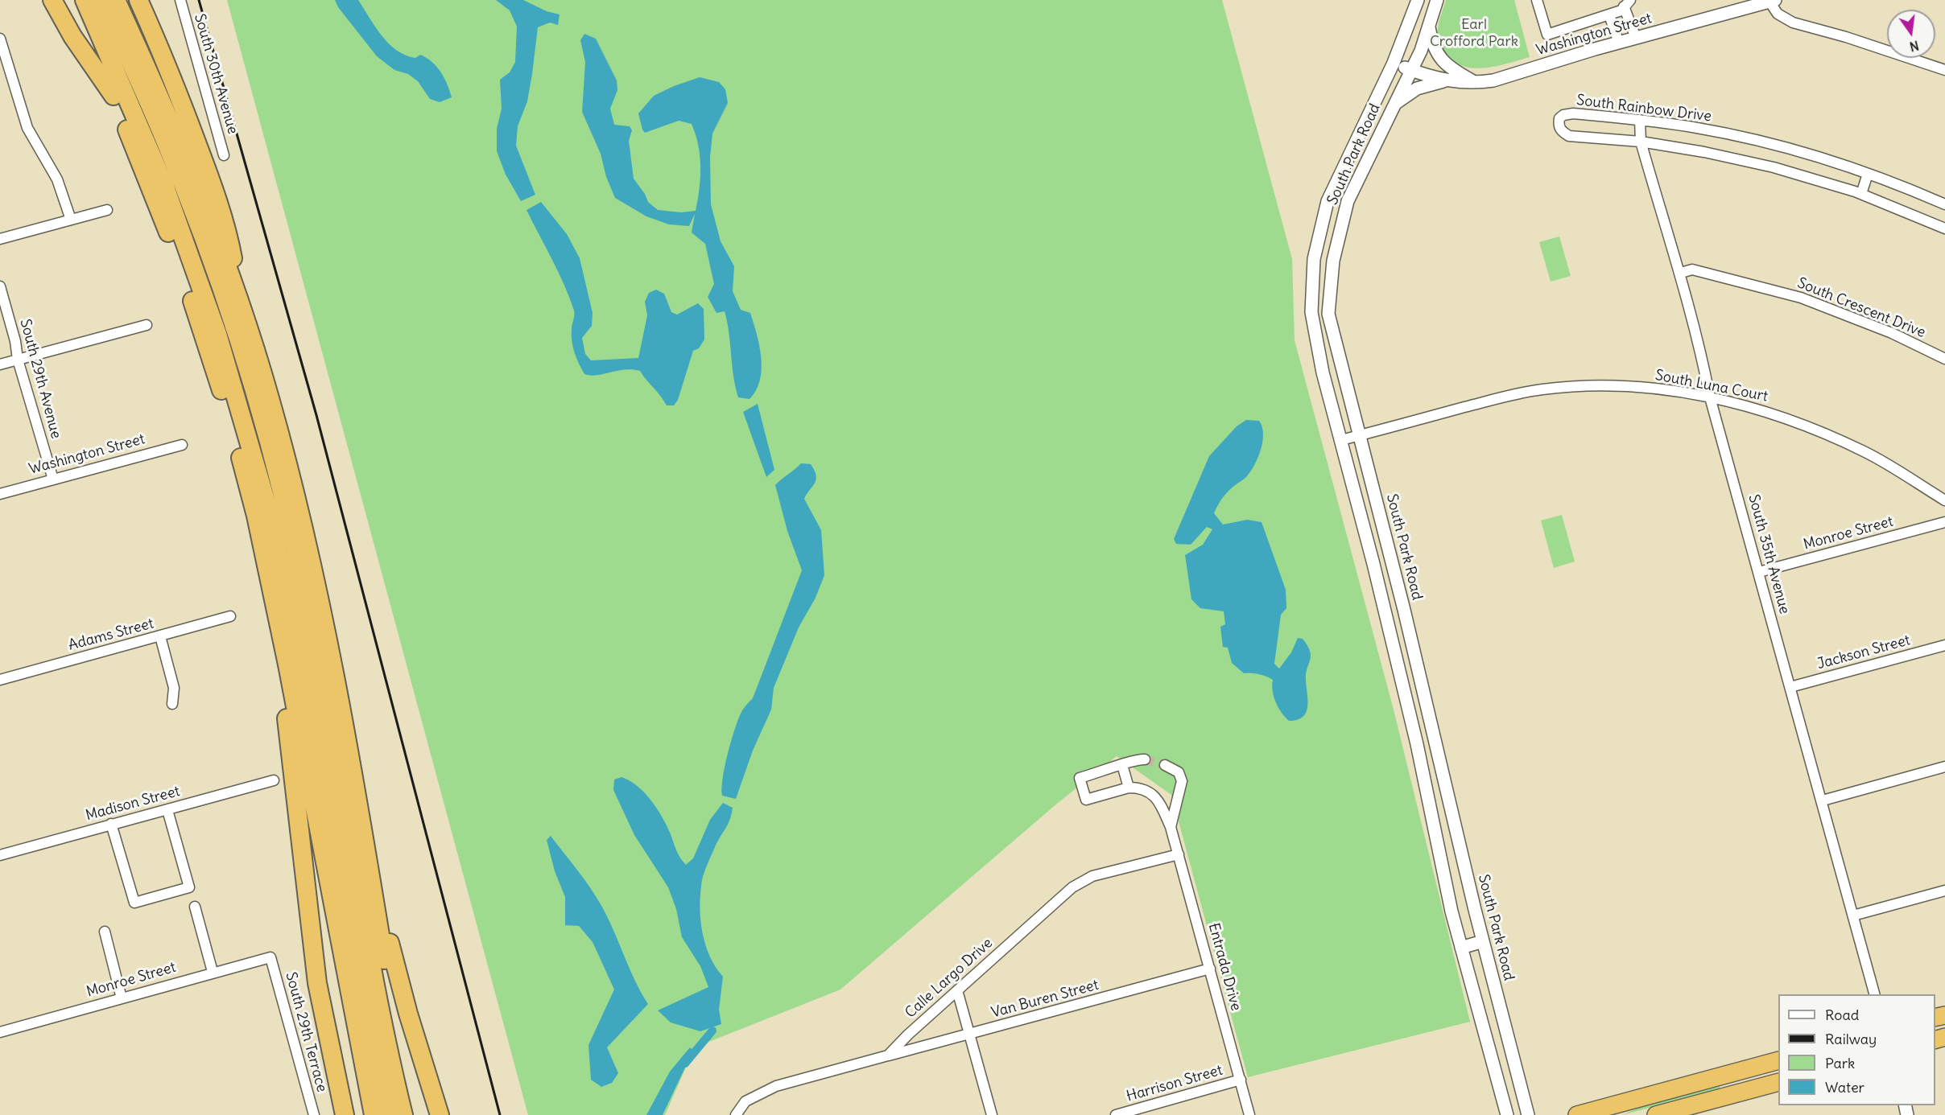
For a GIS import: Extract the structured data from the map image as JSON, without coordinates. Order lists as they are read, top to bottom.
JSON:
{
  "streets": {
    "street": [
      "Washington Street",
      "South 30th Avenue",
      "South Rainbow Drive",
      "South Park Road",
      "South Crescent Drive",
      "South 29th Avenue",
      "South Luna Court",
      "Monroe Street",
      "South 35th Avenue",
      "Adams Street",
      "Jackson Street",
      "Madison Street",
      "Entrada Drive",
      "Calle Largo Drive",
      "Van Buren Street",
      "South 29th Terrace",
      "Harrison Street"
    ]
  },
  "crossings": [
    ["Washington Street", "South Park Road"],
    ["Washington Street", "South 29th Avenue"],
    ["South Rainbow Drive", "South 35th Avenue"],
    ["South Park Road", "South Luna Court"],
    ["South Crescent Drive", "South 35th Avenue"],
    ["South Luna Court", "South 35th Avenue"],
    ["Monroe Street", "South 35th Avenue"],
    ["Monroe Street", "South 29th Terrace"],
    ["South 35th Avenue", "Jackson Street"],
    ["Entrada Drive", "Calle Largo Drive"],
    ["Entrada Drive", "Van Buren Street"],
    ["Entrada Drive", "Harrison Street"],
    ["Calle Largo Drive", "Van Buren Street"]
  ],
  "parks": ["Earl Crofford Park"],
  "legend": [
    "Road",
    "Railway",
    "Park",
    "Water"
  ],
  "north": "bottom"
}
